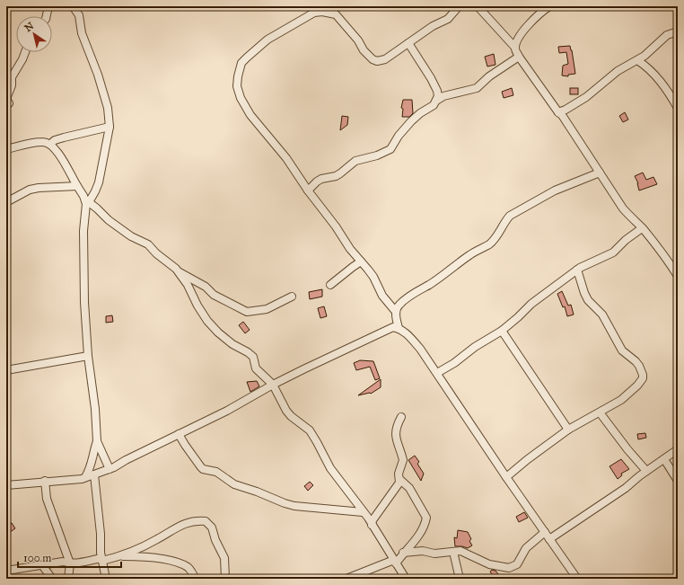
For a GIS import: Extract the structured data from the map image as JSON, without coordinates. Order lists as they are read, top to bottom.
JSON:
{
  "scale_bar": "100 m",
  "north": "top left"
}
